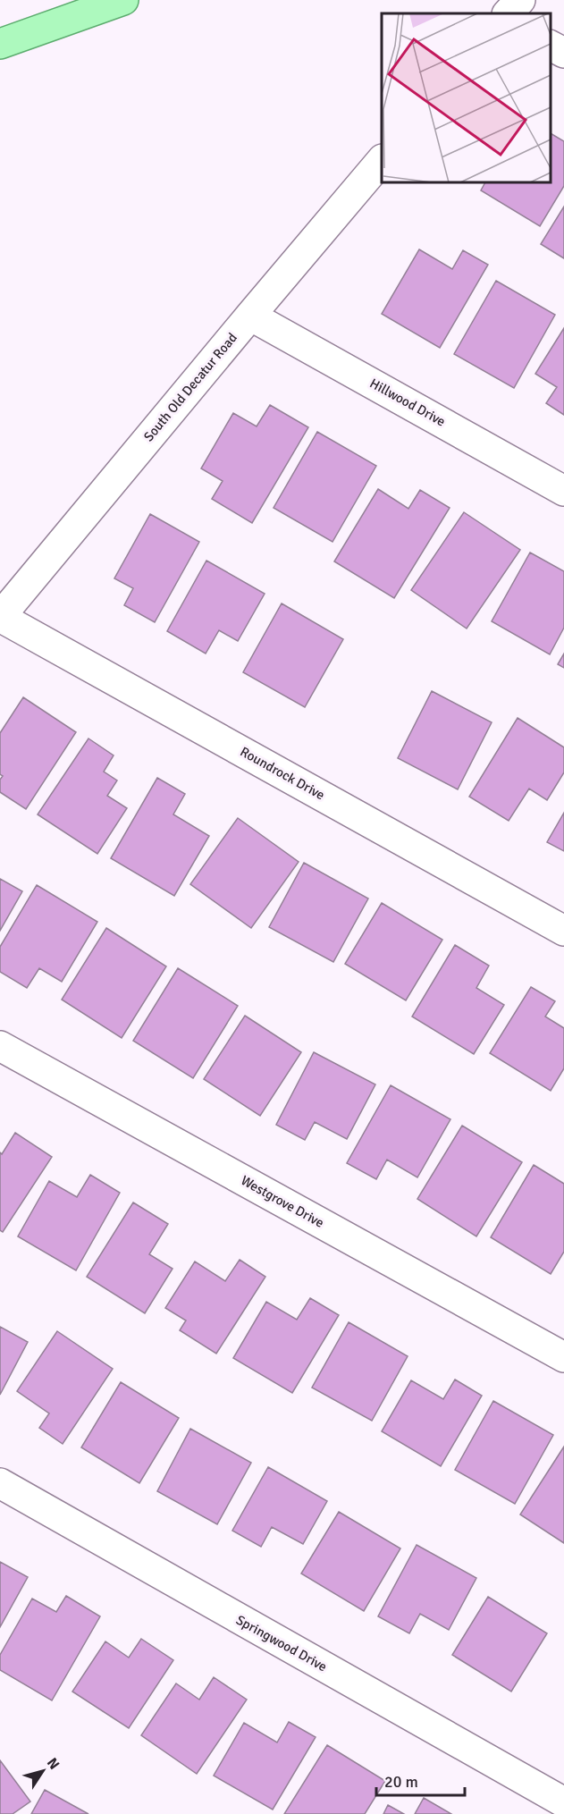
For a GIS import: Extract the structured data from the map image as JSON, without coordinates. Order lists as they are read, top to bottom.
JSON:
{
  "streets": {
    "street": [
      "South Old Decatur Road",
      "Hillwood Drive",
      "Roundrock Drive",
      "Westgrove Drive",
      "Springwood Drive"
    ]
  },
  "crossings": [
    ["South Old Decatur Road", "Hillwood Drive"],
    ["South Old Decatur Road", "Roundrock Drive"]
  ],
  "scale_bar": "20 m",
  "north": "top right"
}
